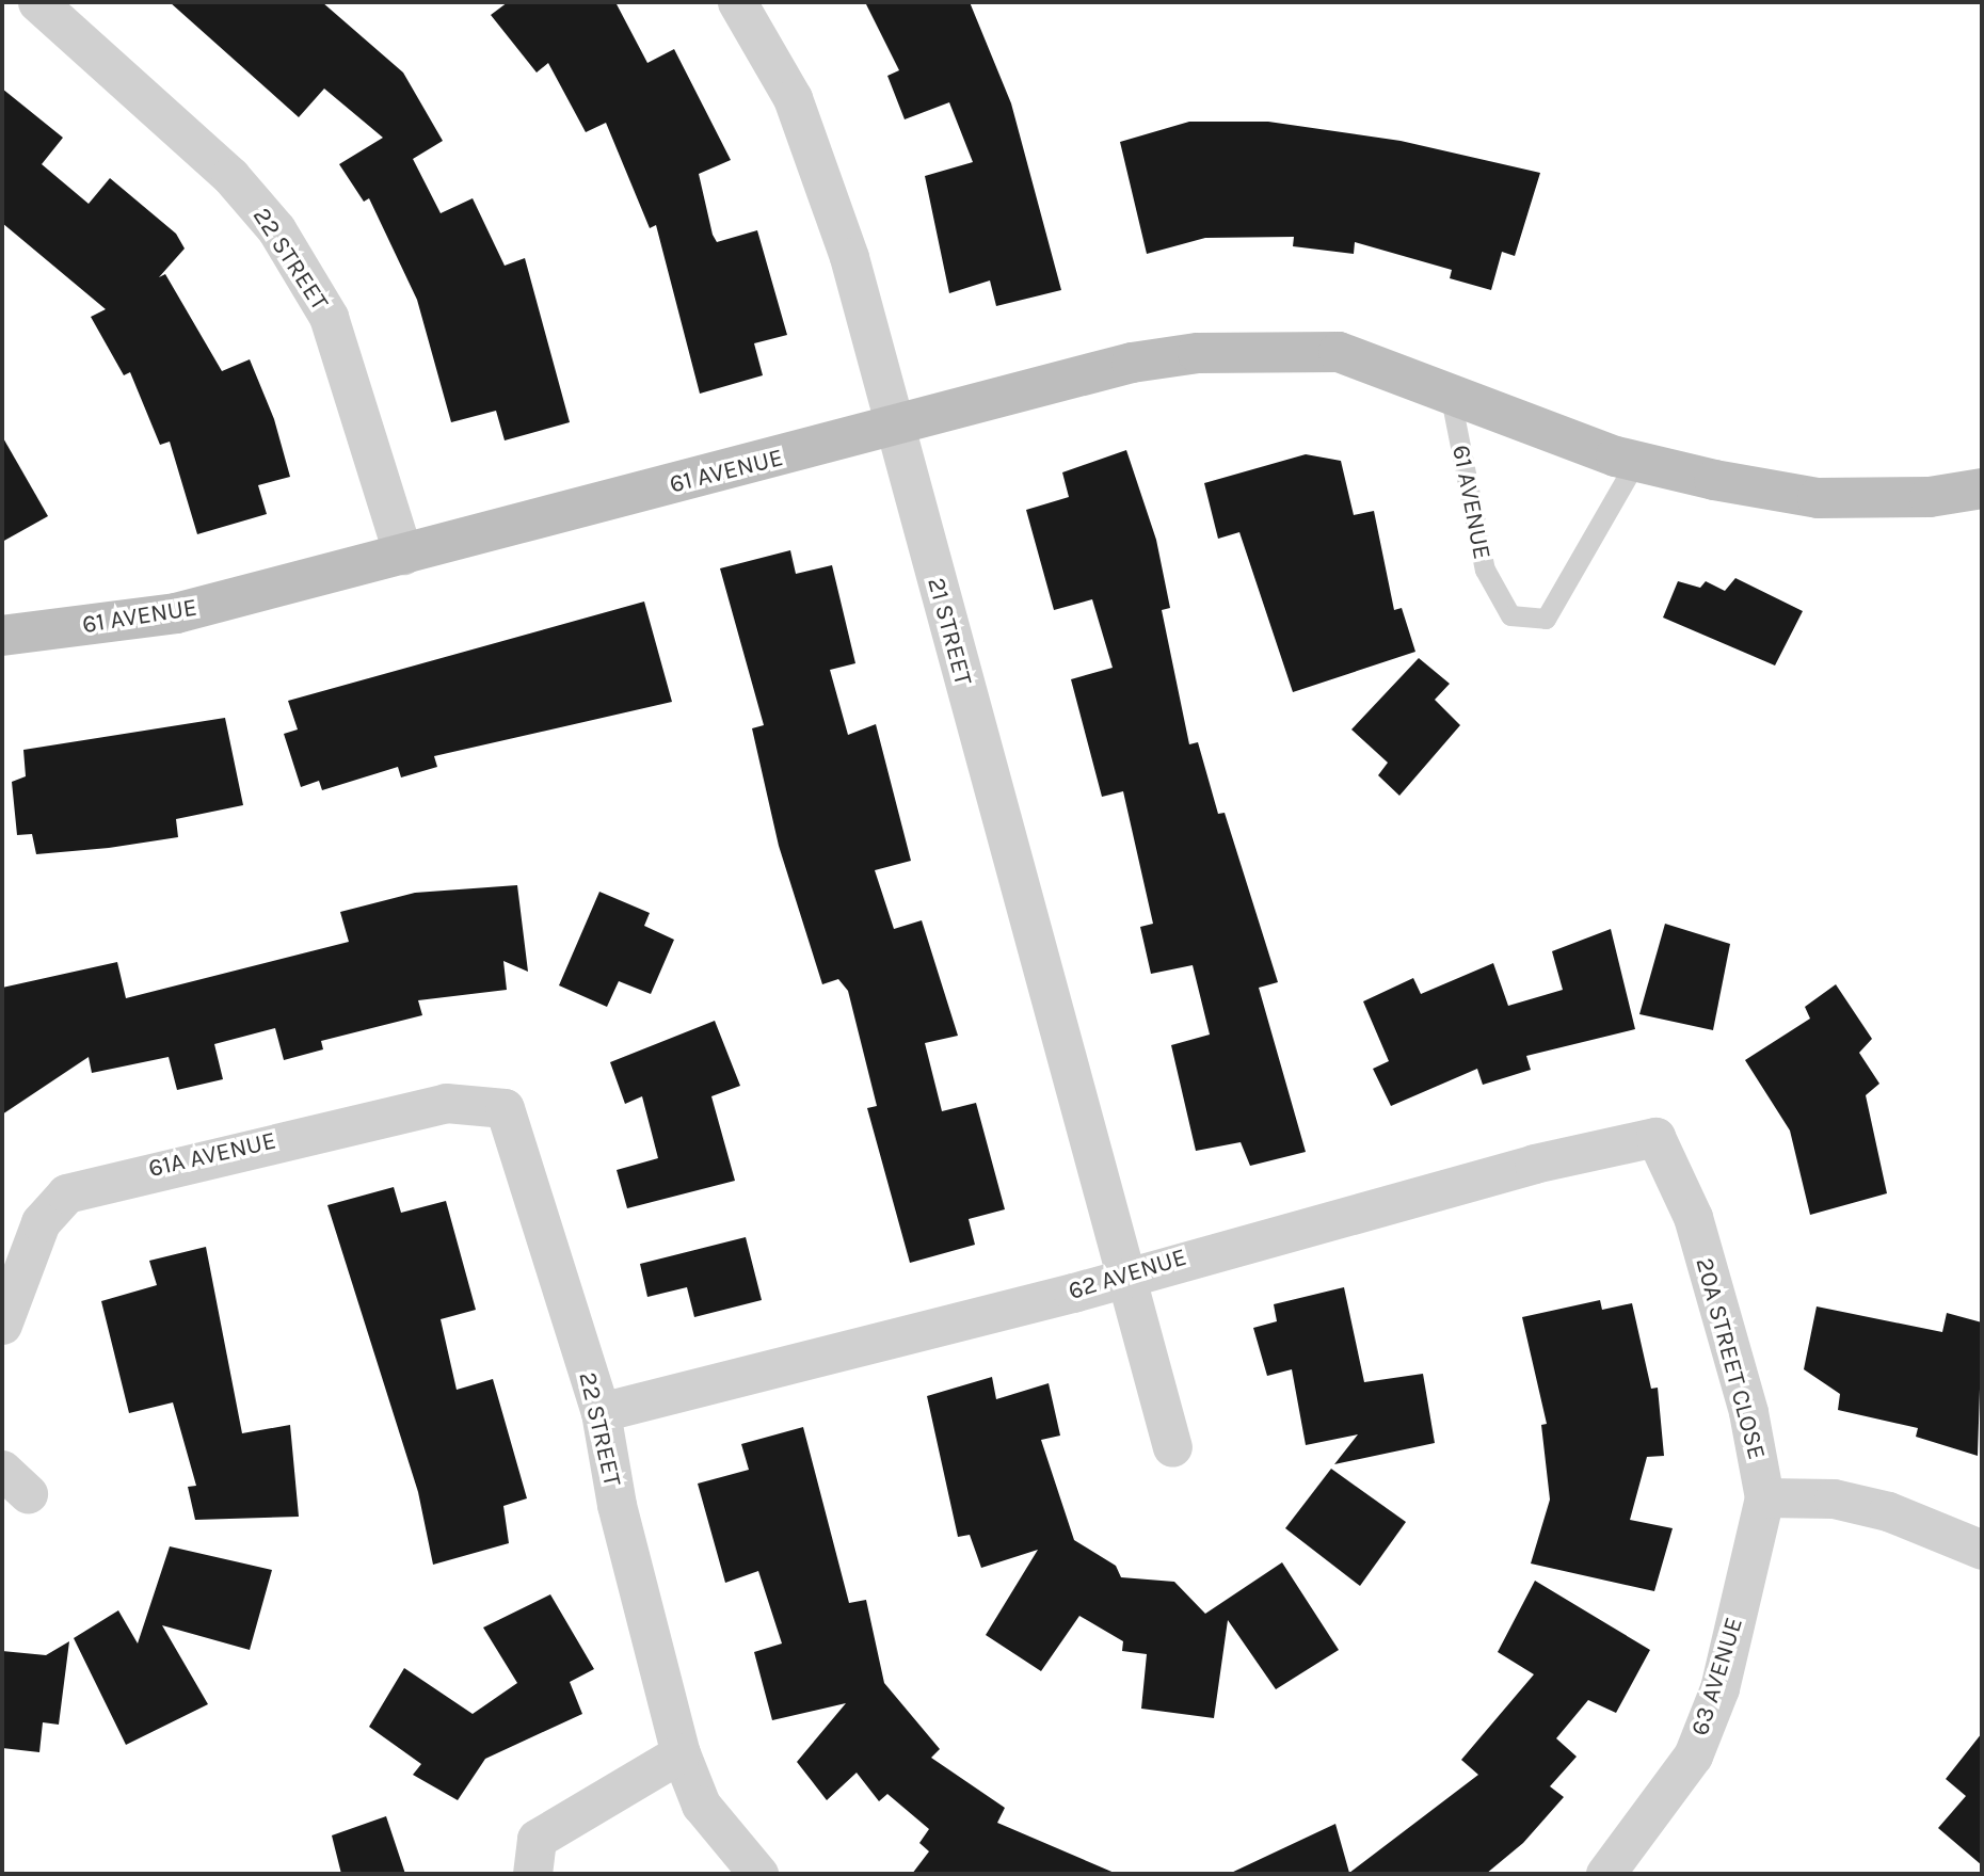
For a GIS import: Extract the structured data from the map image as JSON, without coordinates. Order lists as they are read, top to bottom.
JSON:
{
  "streets": {
    "street": [
      "22 STREET",
      "61 AVENUE",
      "21 STREET",
      "61A AVENUE",
      "62 AVENUE",
      "20A STREET CLOSE",
      "63 AVENUE"
    ]
  },
  "crossings": [
    ["22 STREET", "61 AVENUE"],
    ["22 STREET", "61A AVENUE"],
    ["22 STREET", "62 AVENUE"],
    ["61 AVENUE", "21 STREET"],
    ["21 STREET", "62 AVENUE"],
    ["62 AVENUE", "20A STREET CLOSE"],
    ["20A STREET CLOSE", "63 AVENUE"]
  ]
}
